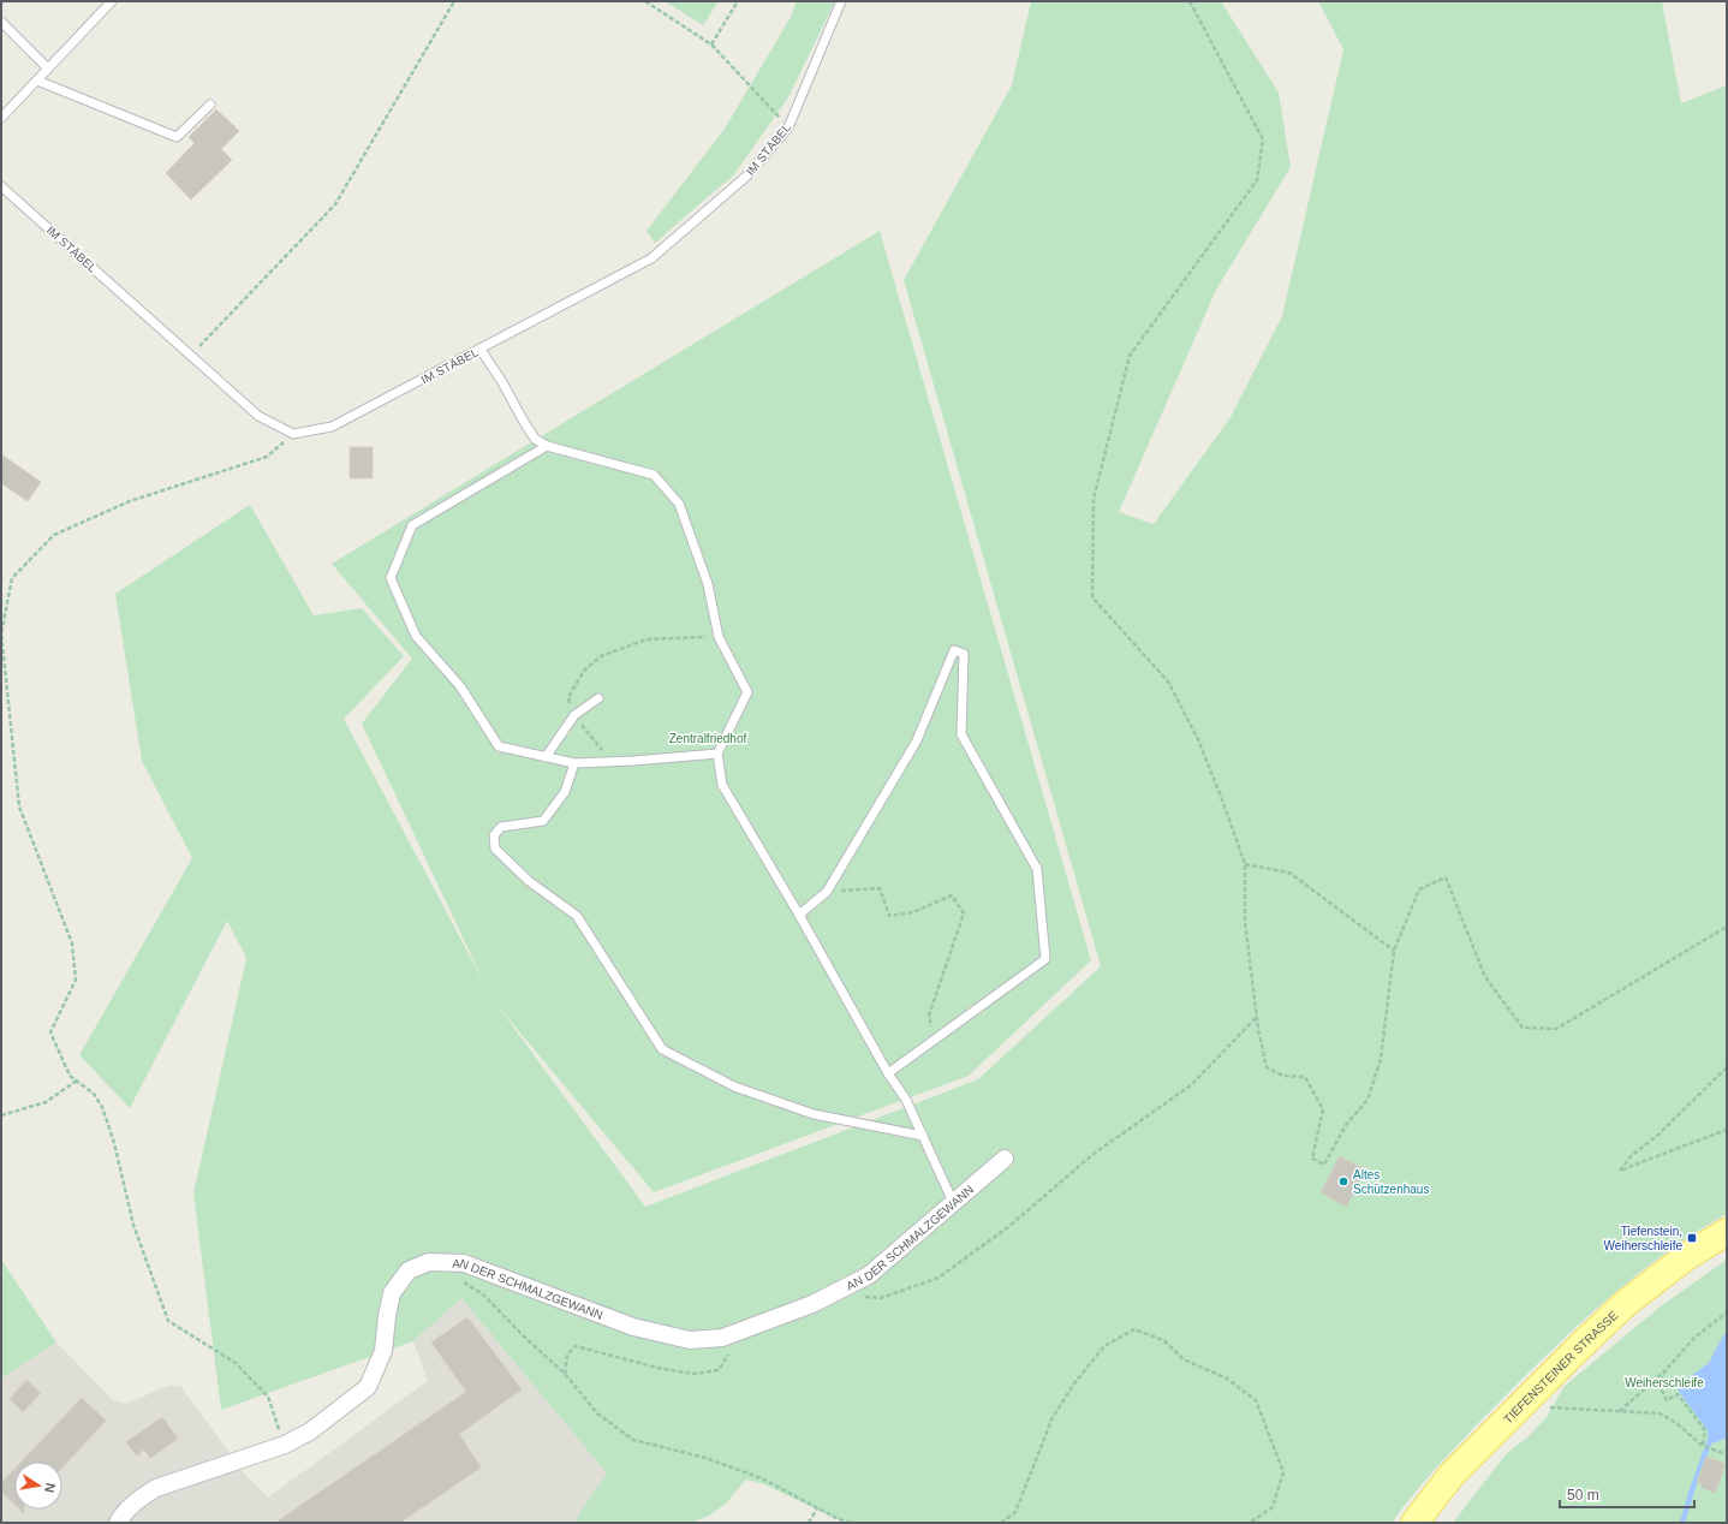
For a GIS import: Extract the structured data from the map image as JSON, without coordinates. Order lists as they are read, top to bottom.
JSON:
{
  "streets": {
    "main road": ["TIEFENSTEINER STRASSE"],
    "street": ["AN DER SCHMALZGEWANN"],
    "lane": ["IM STÄBEL"]
  },
  "parks": ["Zentralfriedhof", "Weiherschleife"],
  "places": {
    "other": ["Altes Schützenhaus"],
    "transit": ["Tiefenstein, Weiherschleife"]
  },
  "scale_bar": "50 m",
  "north": "right"
}
